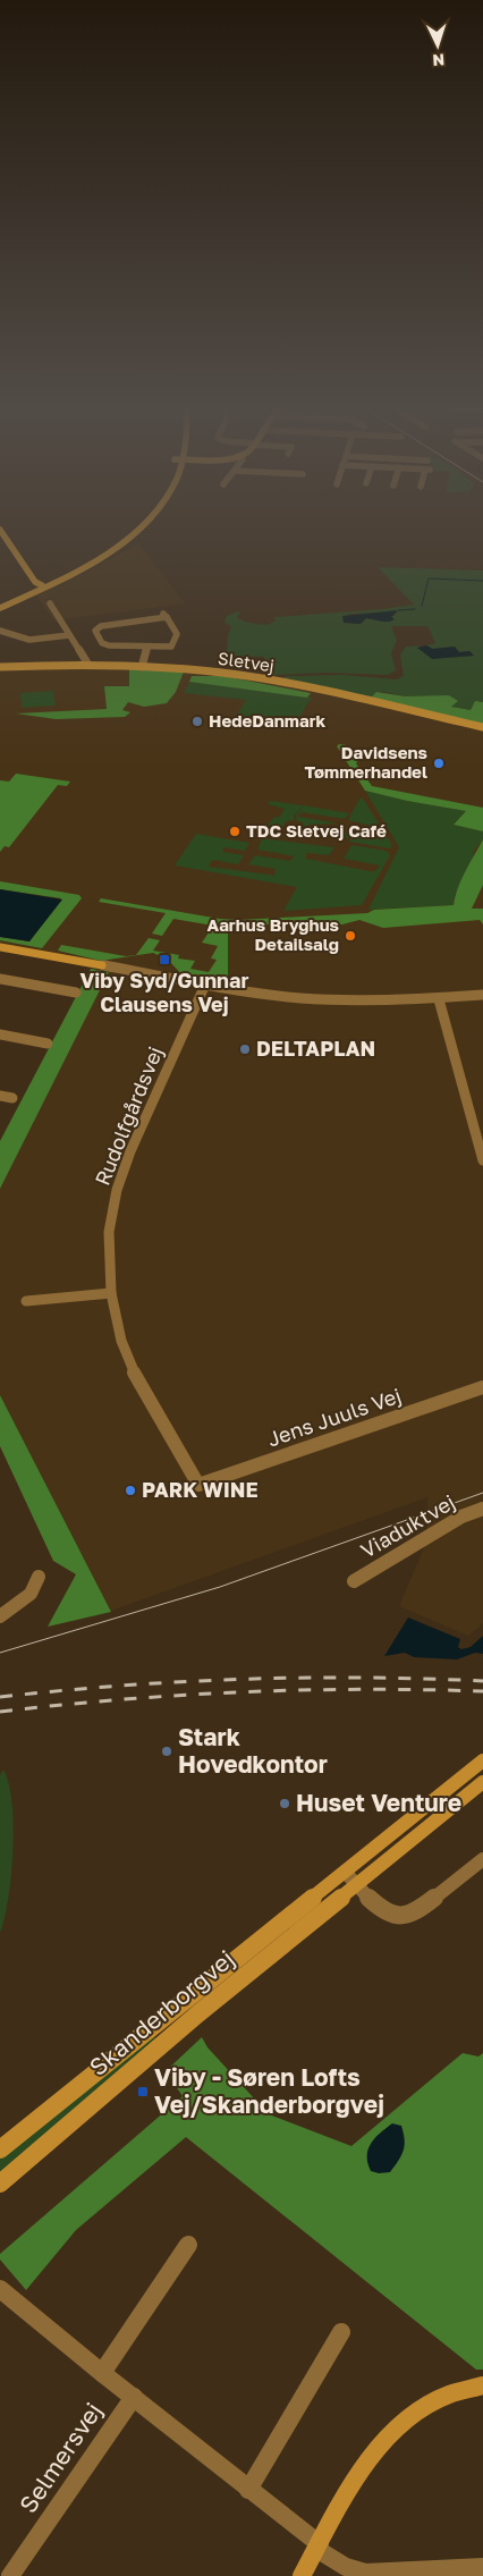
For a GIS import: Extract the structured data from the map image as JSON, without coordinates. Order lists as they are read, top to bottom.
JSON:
{
  "streets": {
    "main road": ["Sletvej", "Skanderborgvej"],
    "street": [
      "Rudolfgårdsvej",
      "Jens Juuls Vej",
      "Viaduktvej",
      "Selmersvej"
    ]
  },
  "crossings": [
    ["Rudolfgårdsvej", "Jens Juuls Vej"]
  ],
  "places": {
    "other": [
      "HedeDanmark",
      "Davidsens Tømmerhandel",
      "TDC Sletvej Café",
      "Aarhus Bryghus Detailsalg",
      "DELTAPLAN",
      "PARK WINE",
      "Stark Hovedkontor",
      "Huset Venture"
    ],
    "transit": ["Viby Syd/Gunnar Clausens Vej", "Viby - Søren Lofts Vej/Skanderborgvej"]
  },
  "north": "bottom"
}
